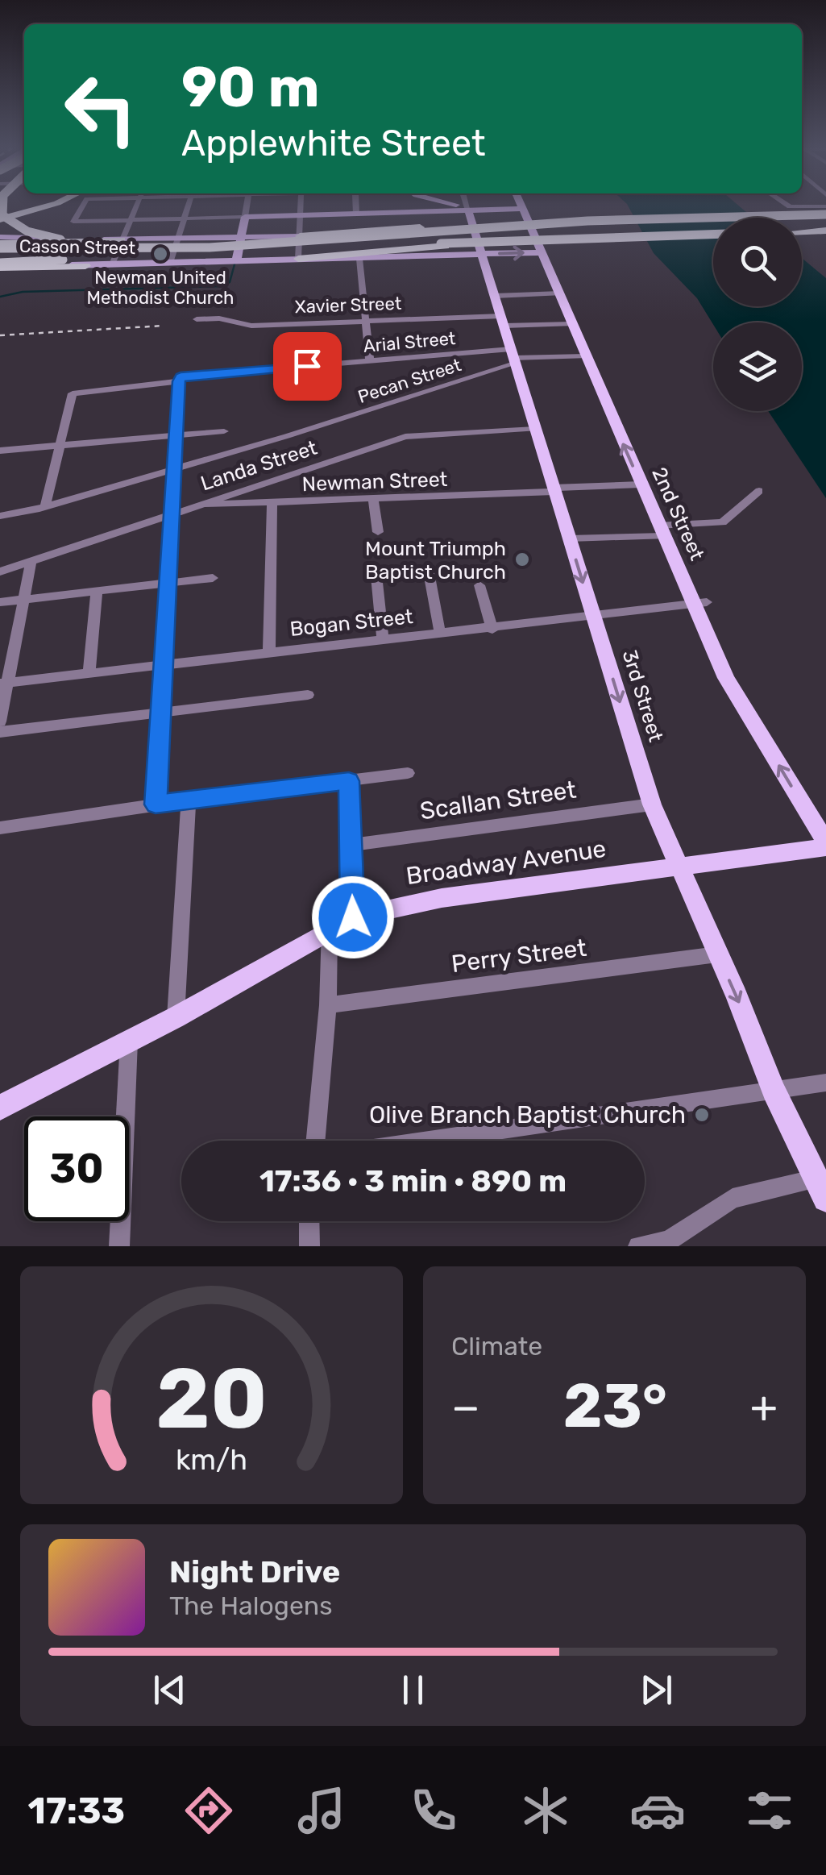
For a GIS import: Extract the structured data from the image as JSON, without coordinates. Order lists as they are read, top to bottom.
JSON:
{
  "streets": {
    "main road": [
      "Casson Street",
      "2nd Street",
      "3rd Street",
      "Broadway Avenue"
    ],
    "street": [
      "Xavier Street",
      "Arial Street",
      "Pecan Street",
      "Landa Street",
      "Newman Street",
      "Bogan Street",
      "Scallan Street",
      "Perry Street"
    ]
  },
  "crossings": [
    ["Casson Street", "2nd Street"],
    ["Casson Street", "3rd Street"],
    ["Xavier Street", "2nd Street"],
    ["Xavier Street", "3rd Street"],
    ["Arial Street", "Pecan Street"],
    ["Arial Street", "3rd Street"],
    ["Pecan Street", "3rd Street"],
    ["Landa Street", "Newman Street"],
    ["Landa Street", "3rd Street"],
    ["Newman Street", "2nd Street"],
    ["Newman Street", "3rd Street"],
    ["2nd Street", "Bogan Street"],
    ["2nd Street", "Broadway Avenue"],
    ["Bogan Street", "3rd Street"],
    ["3rd Street", "Scallan Street"],
    ["3rd Street", "Broadway Avenue"],
    ["3rd Street", "Perry Street"]
  ],
  "one_way": ["2nd Street", "3rd Street"],
  "places": ["Newman United Methodist Church", "Mount Triumph Baptist Church", "Olive Branch Baptist Church"],
  "page": {
    "turn": ["90 m", "Applewhite Street"],
    "limit": "30",
    "trip": "17:36 · 3 min · 890 m",
    "tile": "Climate",
    "heat": ["−", "23°", "+"],
    "song": ["Night Drive", "The Halogens"],
    "tabs": "17:33",
    "gauge": ["20", "km/h"]
  }
}
